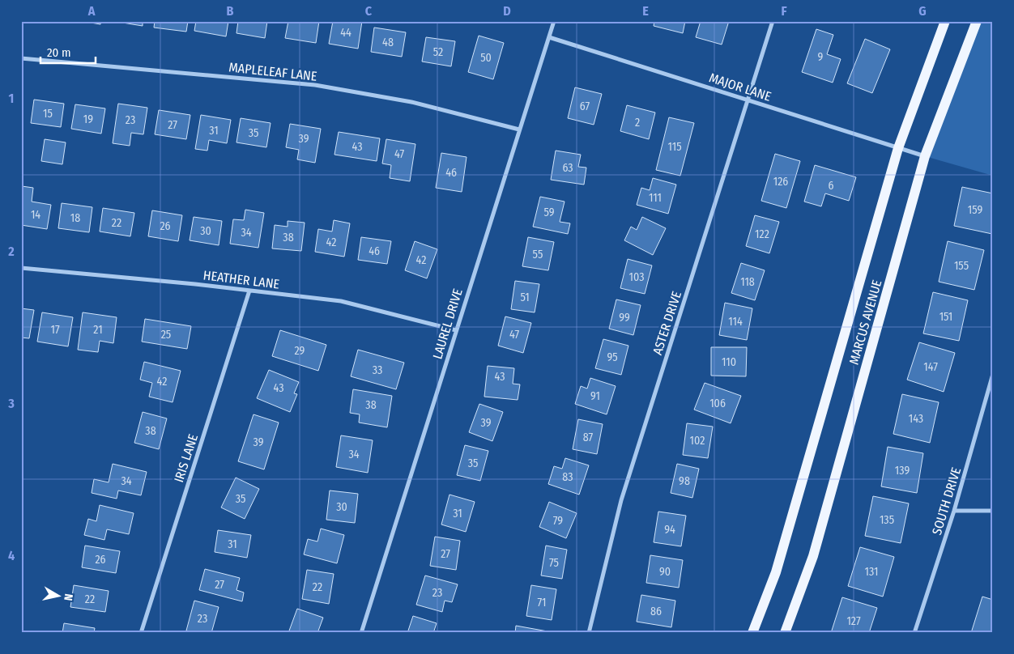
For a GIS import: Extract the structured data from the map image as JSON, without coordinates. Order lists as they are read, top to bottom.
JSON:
{
  "streets": {
    "main road": ["MARCUS AVENUE"],
    "street": [
      "MAPLELEAF LANE",
      "MAJOR LANE",
      "HEATHER LANE",
      "ASTER DRIVE",
      "LAUREL DRIVE",
      "IRIS LANE",
      "SOUTH DRIVE"
    ]
  },
  "crossings": [
    ["MAPLELEAF LANE", "LAUREL DRIVE"],
    ["MAJOR LANE", "MARCUS AVENUE"],
    ["MAJOR LANE", "ASTER DRIVE"],
    ["MAJOR LANE", "LAUREL DRIVE"],
    ["HEATHER LANE", "LAUREL DRIVE"],
    ["HEATHER LANE", "IRIS LANE"]
  ],
  "house_numbers": [
    "44",
    "48",
    "52",
    "9",
    "50",
    "67",
    "15",
    "19",
    "23",
    "2",
    "27",
    "31",
    "35",
    "39",
    "43",
    "115",
    "47",
    "63",
    "46",
    "126",
    "6",
    "111",
    "159",
    "59",
    "14",
    "18",
    "22",
    "26",
    "30",
    "34",
    "122",
    "38",
    "42",
    "46",
    "55",
    "42",
    "155",
    "103",
    "118",
    "51",
    "151",
    "99",
    "114",
    "17",
    "21",
    "25",
    "47",
    "29",
    "95",
    "110",
    "147",
    "33",
    "43",
    "42",
    "43",
    "91",
    "106",
    "38",
    "143",
    "39",
    "38",
    "87",
    "102",
    "39",
    "34",
    "35",
    "139",
    "83",
    "34",
    "98",
    "35",
    "30",
    "31",
    "135",
    "79",
    "94",
    "31",
    "27",
    "26",
    "75",
    "90",
    "131",
    "27",
    "22",
    "23",
    "22",
    "71",
    "86",
    "23",
    "127"
  ],
  "scale_bar": "20 m",
  "north": "right",
  "grid": {
    "columns": [
      "A",
      "B",
      "C",
      "D",
      "E",
      "F",
      "G"
    ],
    "rows": [
      "1",
      "2",
      "3",
      "4"
    ]
  }
}
